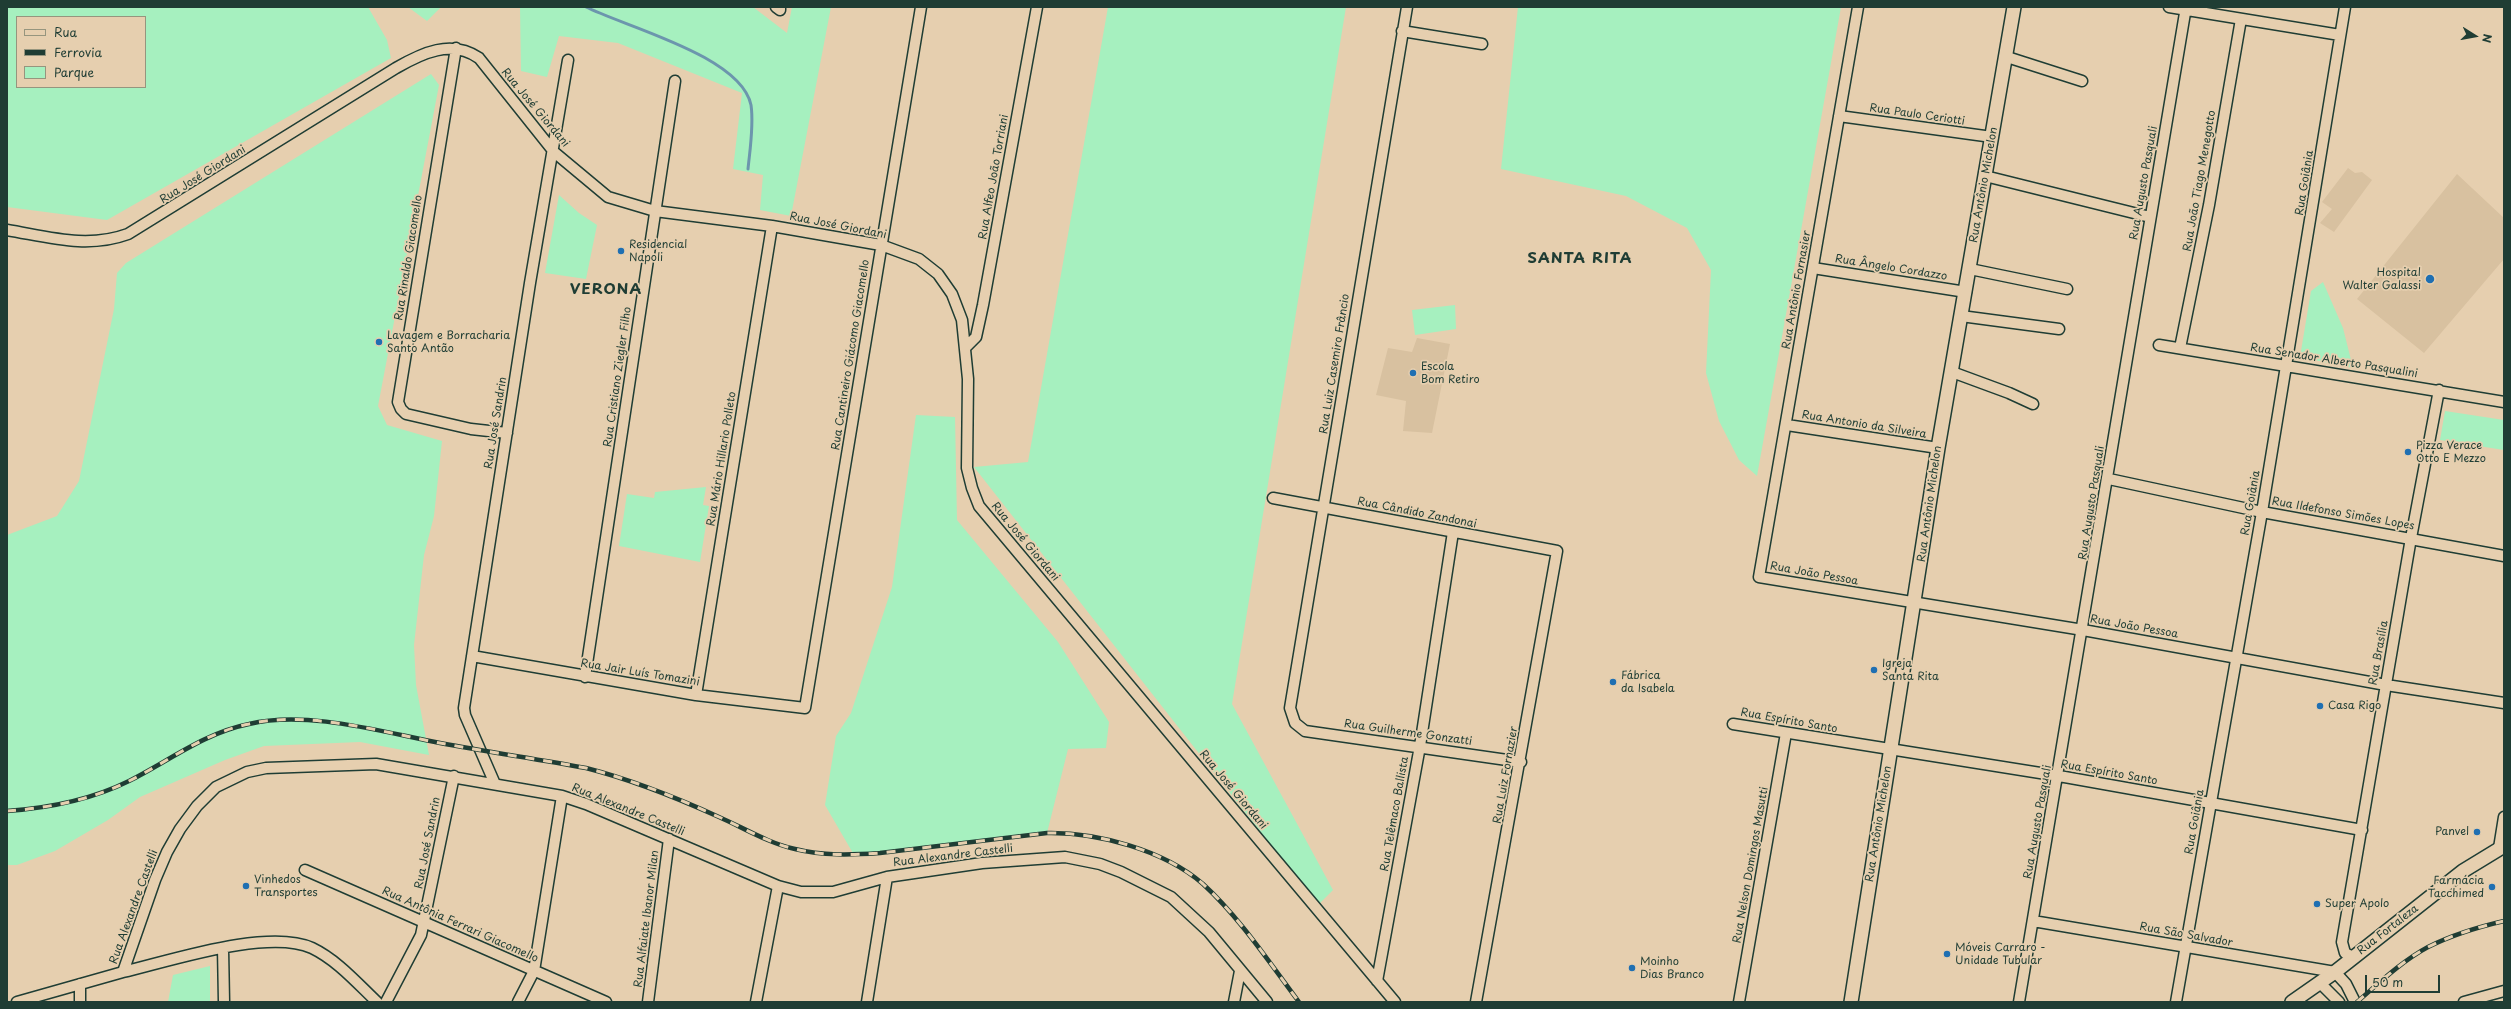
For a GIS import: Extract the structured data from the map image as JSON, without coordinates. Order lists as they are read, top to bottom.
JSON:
{
  "streets": {
    "main road": ["Rua Antônio Michelon", "Rua Fortaleza"],
    "street": [
      "Rua José Giordani",
      "Rua Paulo Ceriotti",
      "Rua Alfeo João Torriani",
      "Rua João Tiago Menegotto",
      "Rua Augusto Pasquali",
      "Rua Goiânia",
      "Rua Rinaldo Giacomello",
      "Rua Ângelo Cordazzo",
      "Rua Antônio Fornasier",
      "Rua Cantineiro Giácomo Giacomello",
      "Rua Senador Alberto Pasqualini",
      "Rua Luiz Casemiro Frâncio",
      "Rua Cristiano Ziegler Filho",
      "Rua José Sandrin",
      "Rua Antonio da Silveira",
      "Rua Mário Hillario Polleto",
      "Rua Cândido Zandonai",
      "Rua Ildefonso Simões Lopes",
      "Rua João Pessoa",
      "Rua Brasília",
      "Rua Jair Luís Tomazini",
      "Rua Espírito Santo",
      "Rua Guilherme Gonzatti",
      "Rua Luiz Fornazier",
      "Rua Alexandre Castelli",
      "Rua Telêmaco Ballista",
      "Rua Nelson Domingos Masutti",
      "Rua Alfaiate Ibanor Milan",
      "Rua Antônia Ferrari Giacomello",
      "Rua São Salvador"
    ]
  },
  "crossings": [
    ["Rua José Giordani", "Rua Alfeo João Torriani"],
    ["Rua José Giordani", "Rua Rinaldo Giacomello"],
    ["Rua José Giordani", "Rua Cantineiro Giácomo Giacomello"],
    ["Rua José Giordani", "Rua Cristiano Ziegler Filho"],
    ["Rua José Giordani", "Rua José Sandrin"],
    ["Rua José Giordani", "Rua Mário Hillario Polleto"],
    ["Rua José Giordani", "Rua Telêmaco Ballista"],
    ["Rua Paulo Ceriotti", "Rua Antônio Michelon"],
    ["Rua Paulo Ceriotti", "Rua Antônio Fornasier"],
    ["Rua João Tiago Menegotto", "Rua Senador Alberto Pasqualini"],
    ["Rua Augusto Pasquali", "Rua Ildefonso Simões Lopes"],
    ["Rua Augusto Pasquali", "Rua João Pessoa"],
    ["Rua Augusto Pasquali", "Rua Espírito Santo"],
    ["Rua Augusto Pasquali", "Rua São Salvador"],
    ["Rua Goiânia", "Rua Senador Alberto Pasqualini"],
    ["Rua Goiânia", "Rua Ildefonso Simões Lopes"],
    ["Rua Goiânia", "Rua João Pessoa"],
    ["Rua Goiânia", "Rua Espírito Santo"],
    ["Rua Goiânia", "Rua São Salvador"],
    ["Rua Antônio Michelon", "Rua Ângelo Cordazzo"],
    ["Rua Antônio Michelon", "Rua Antonio da Silveira"],
    ["Rua Antônio Michelon", "Rua João Pessoa"],
    ["Rua Antônio Michelon", "Rua Espírito Santo"],
    ["Rua Rinaldo Giacomello", "Rua José Sandrin"],
    ["Rua Ângelo Cordazzo", "Rua Antônio Fornasier"],
    ["Rua Antônio Fornasier", "Rua Antonio da Silveira"],
    ["Rua Antônio Fornasier", "Rua João Pessoa"],
    ["Rua Cantineiro Giácomo Giacomello", "Rua Jair Luís Tomazini"],
    ["Rua Senador Alberto Pasqualini", "Rua Brasília"],
    ["Rua Luiz Casemiro Frâncio", "Rua Cândido Zandonai"],
    ["Rua Luiz Casemiro Frâncio", "Rua Guilherme Gonzatti"],
    ["Rua Cristiano Ziegler Filho", "Rua Jair Luís Tomazini"],
    ["Rua José Sandrin", "Rua Jair Luís Tomazini"],
    ["Rua José Sandrin", "Rua Alexandre Castelli"],
    ["Rua José Sandrin", "Rua Antônia Ferrari Giacomello"],
    ["Rua Mário Hillario Polleto", "Rua Jair Luís Tomazini"],
    ["Rua Cândido Zandonai", "Rua Luiz Fornazier"],
    ["Rua Cândido Zandonai", "Rua Telêmaco Ballista"],
    ["Rua Ildefonso Simões Lopes", "Rua Brasília"],
    ["Rua João Pessoa", "Rua Brasília"],
    ["Rua Brasília", "Rua Espírito Santo"],
    ["Rua Brasília", "Rua Fortaleza"],
    ["Rua Brasília", "Rua São Salvador"],
    ["Rua Espírito Santo", "Rua Nelson Domingos Masutti"],
    ["Rua Guilherme Gonzatti", "Rua Luiz Fornazier"],
    ["Rua Guilherme Gonzatti", "Rua Telêmaco Ballista"],
    ["Rua Alexandre Castelli", "Rua Alfaiate Ibanor Milan"],
    ["Rua Fortaleza", "Rua São Salvador"]
  ],
  "districts": ["SANTA RITA", "VERONA"],
  "places": [
    "Residencial Napoli",
    "Hospital Walter Galassi",
    "Lavagem e Borracharia Santo Antão",
    "Escola Bom Retiro",
    "Pizza Verace Otto E Mezzo",
    "Igreja Santa Rita",
    "Fábrica da Isabela",
    "Casa Rigo",
    "Panvel",
    "Vinhedos Transportes",
    "Farmácia Tacchimed",
    "Super Apolo",
    "Móveis Carraro - Unidade Tubular",
    "Moinho Dias Branco"
  ],
  "legend": ["Rua", "Ferrovia", "Parque"],
  "scale_bar": "50 m",
  "north": "right"
}
